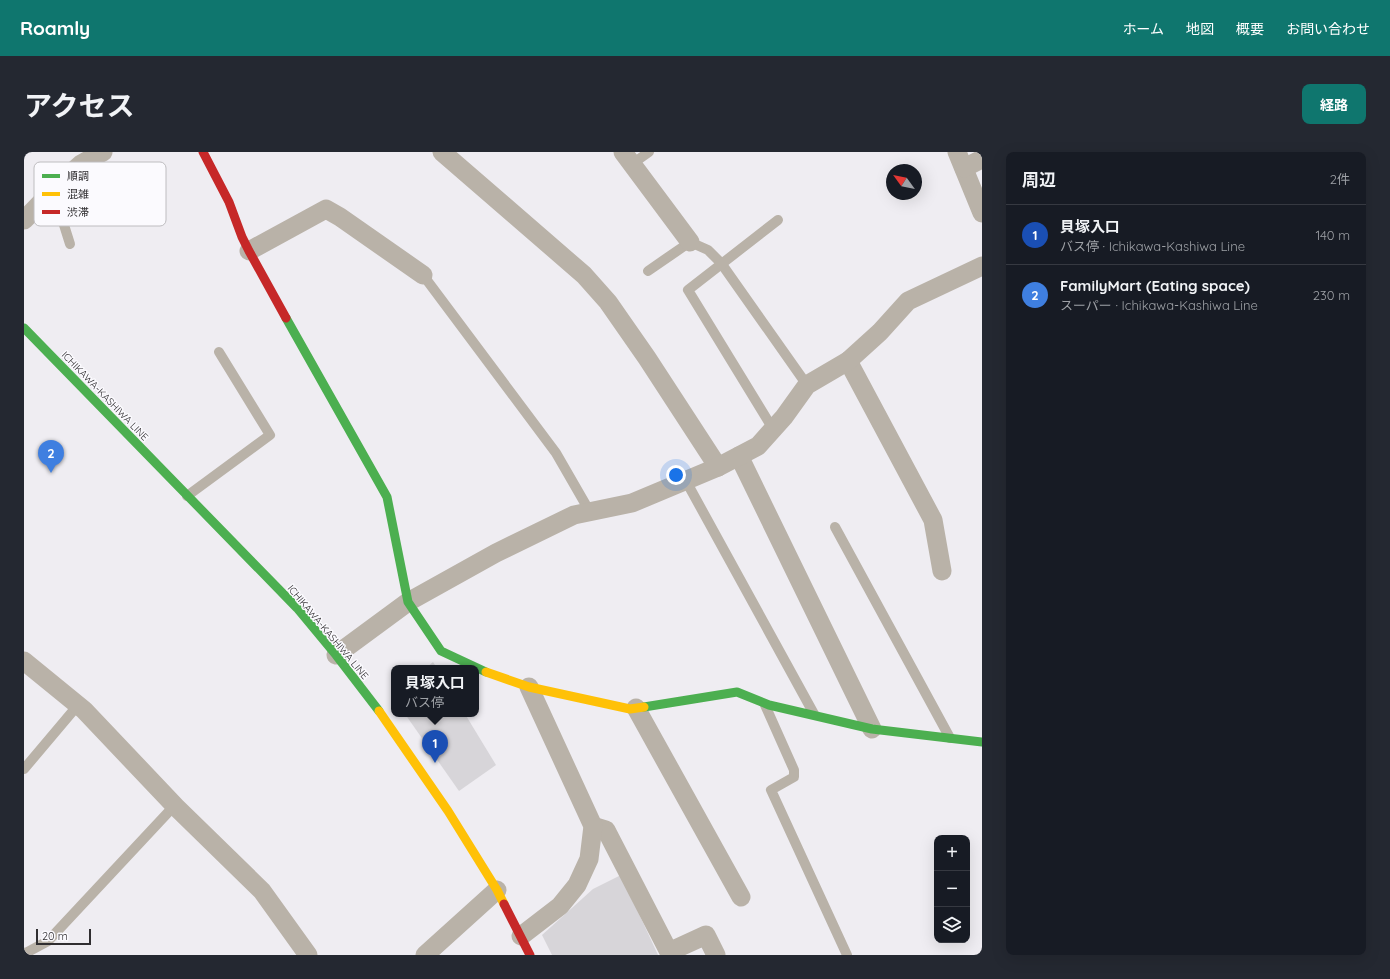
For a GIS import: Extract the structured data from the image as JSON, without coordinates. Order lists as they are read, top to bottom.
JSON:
{
  "streets": {
    "street": ["ICHIKAWA-KASHIWA LINE"]
  },
  "legend": ["順調", "混雑", "渋滞"],
  "scale_bar": "20 m",
  "north": "top left",
  "page": {
    "header": "Roamly",
    "nav": [
      "ホーム",
      "地図",
      "概要",
      "お問い合わせ"
    ],
    "title": "アクセス",
    "buttons": "経路",
    "heading": ["周辺", "2件"],
    "list": [
      {
        "mark": "1",
        "name": "貝塚入口",
        "note": "バス停 · Ichikawa-Kashiwa Line",
        "value": "140 m"
      },
      {
        "mark": "2",
        "name": "FamilyMart (Eating space)",
        "note": "スーパー · Ichikawa-Kashiwa Line",
        "value": "230 m"
      }
    ],
    "pins": ["2", "1"],
    "popup": ["貝塚入口", "バス停"],
    "map_buttons": ["+", "−"],
    "scale": "20 m"
  }
}
